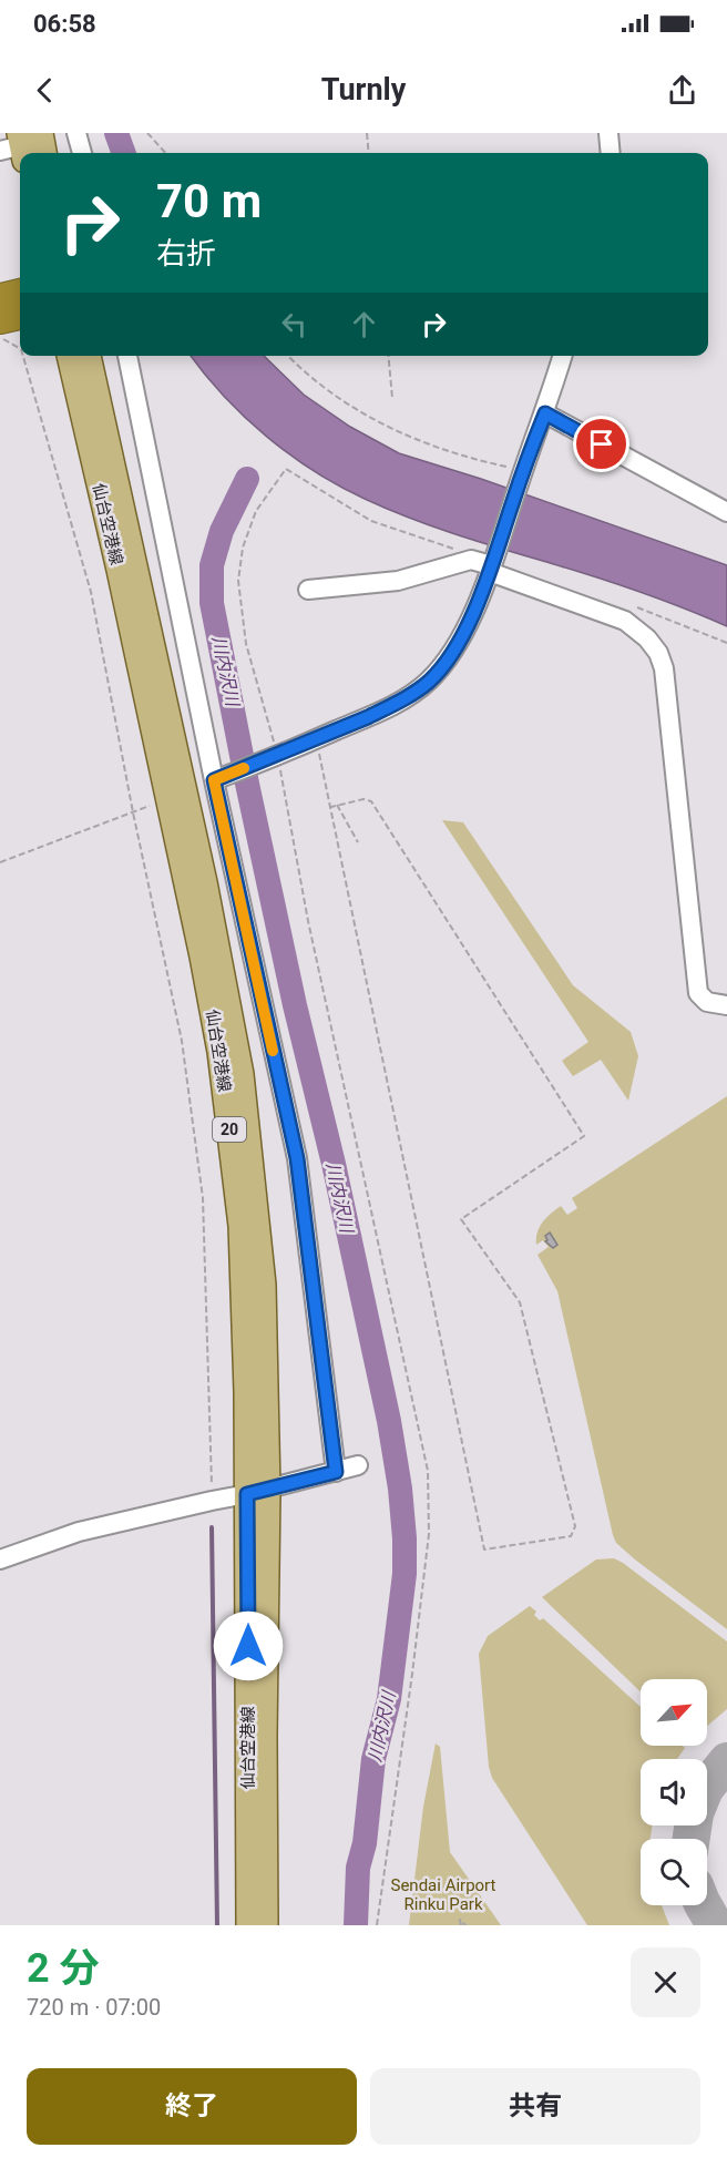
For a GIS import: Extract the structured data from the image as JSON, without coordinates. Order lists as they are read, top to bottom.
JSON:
{
  "streets": {
    "main road": ["仙台空港線", "20"]
  },
  "water": ["川内沢川"],
  "parks": ["Sendai Airport Rinku Park"],
  "north": "top right",
  "page": {
    "status": "06:58",
    "header": "Turnly",
    "turn": ["70 m", "右折"],
    "heading": ["2 分", "720 m · 07:00"],
    "buttons": ["終了", "共有"]
  }
}
